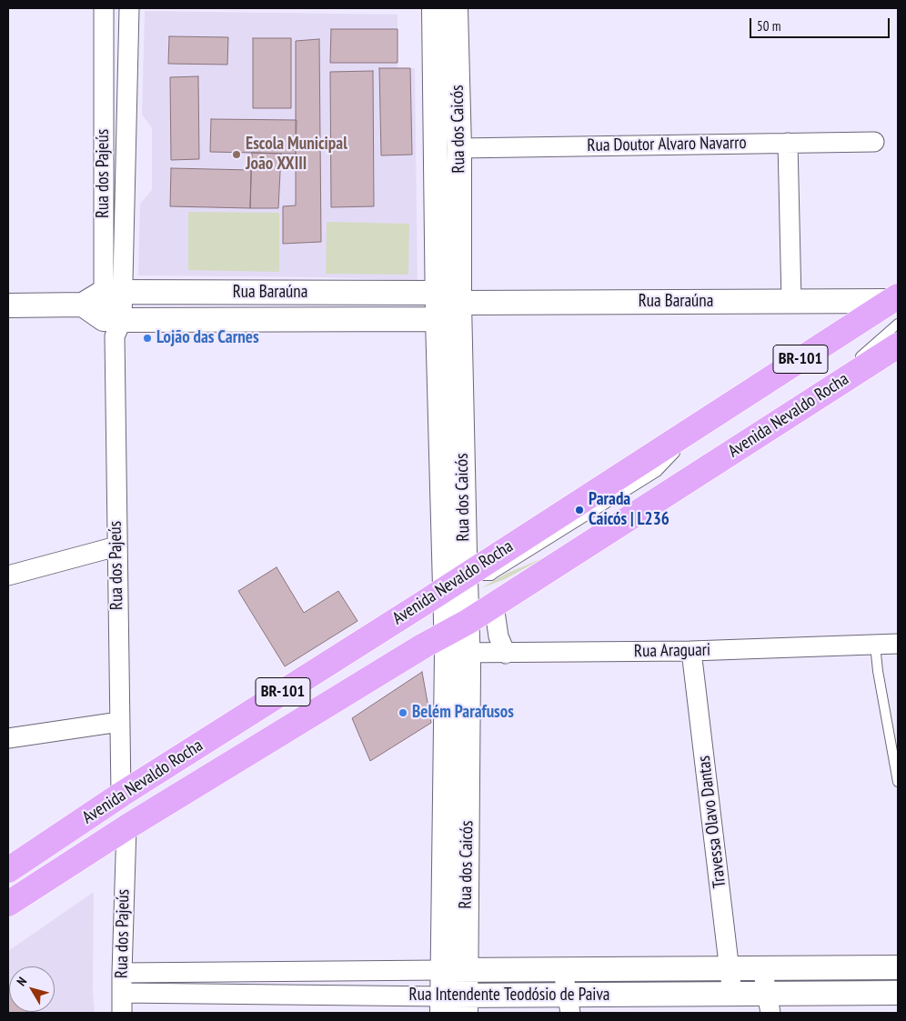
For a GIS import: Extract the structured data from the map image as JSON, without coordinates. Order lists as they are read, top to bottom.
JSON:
{
  "streets": {
    "highway": ["BR-101", "Avenida Nevaldo Rocha"],
    "street": [
      "Rua dos Caicós",
      "Rua Doutor Alvaro Navarro",
      "Rua dos Pajeús",
      "Rua Baraúna",
      "Rua Araguari",
      "Travessa Olavo Dantas",
      "Rua Intendente Teodósio de Paiva"
    ]
  },
  "crossings": [
    ["Rua dos Caicós", "Rua Doutor Alvaro Navarro"],
    ["Rua dos Caicós", "Rua Baraúna"],
    ["Rua dos Caicós", "Avenida Nevaldo Rocha"],
    ["Rua dos Caicós", "Rua Araguari"],
    ["Rua dos Caicós", "Rua Intendente Teodósio de Paiva"],
    ["Rua dos Pajeús", "Rua Baraúna"],
    ["Rua dos Pajeús", "Avenida Nevaldo Rocha"],
    ["Rua dos Pajeús", "Rua Intendente Teodósio de Paiva"],
    ["Rua Baraúna", "Avenida Nevaldo Rocha"],
    ["Avenida Nevaldo Rocha", "Rua Araguari"],
    ["Rua Araguari", "Travessa Olavo Dantas"],
    ["Travessa Olavo Dantas", "Rua Intendente Teodósio de Paiva"]
  ],
  "places": [
    "Escola Municipal João XXIII",
    "Lojão das Carnes",
    "Parada Caicós | L236",
    "Belém Parafusos"
  ],
  "scale_bar": "50 m",
  "north": "top left"
}
